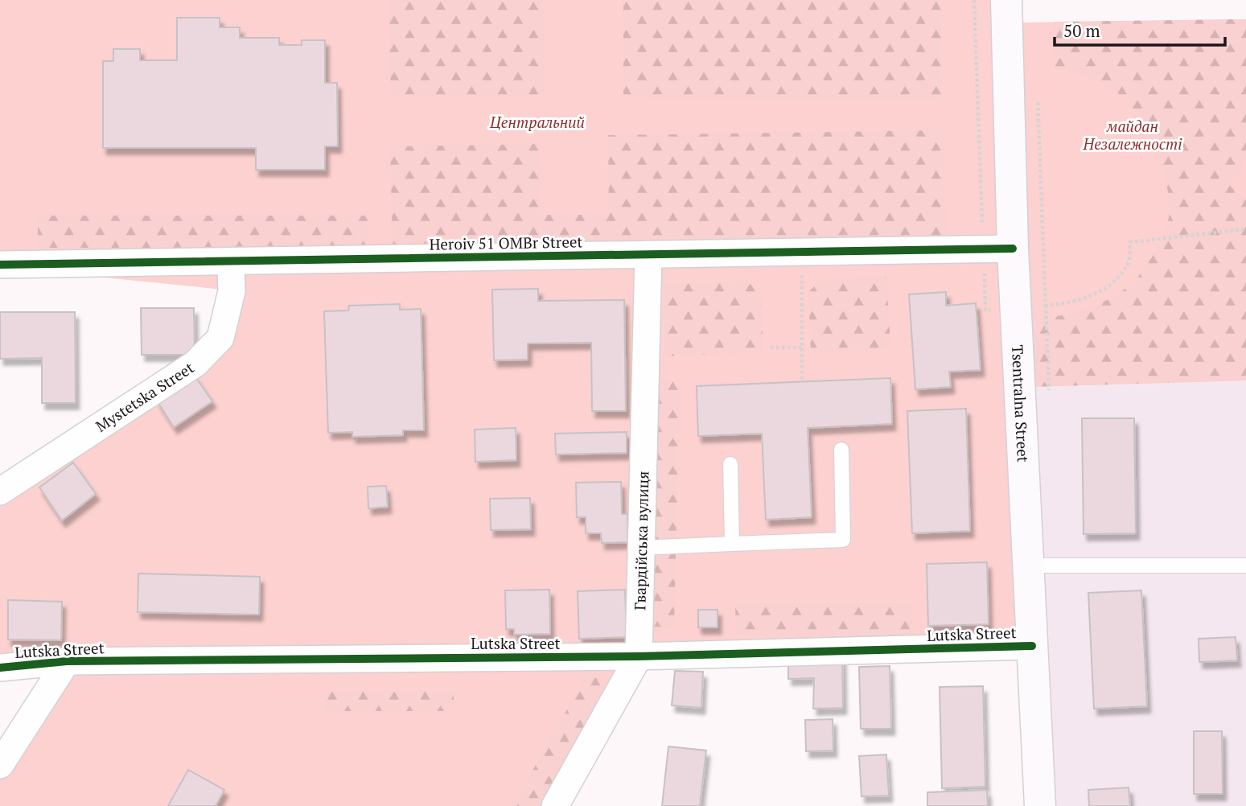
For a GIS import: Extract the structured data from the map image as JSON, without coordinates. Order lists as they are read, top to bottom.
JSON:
{
  "streets": {
    "main road": ["Tsentralna Street"],
    "street": [
      "Heroiv 51 OMBr Street",
      "Mystetska Street",
      "Гвардійська вулиця",
      "Lutska Street"
    ]
  },
  "crossings": [
    ["Heroiv 51 OMBr Street", "Mystetska Street"],
    ["Heroiv 51 OMBr Street", "Tsentralna Street"],
    ["Heroiv 51 OMBr Street", "Гвардійська вулиця"],
    ["Tsentralna Street", "Lutska Street"],
    ["Гвардійська вулиця", "Lutska Street"]
  ],
  "parks": ["Центральний", "майдан Незалежності"],
  "scale_bar": "50 m"
}
